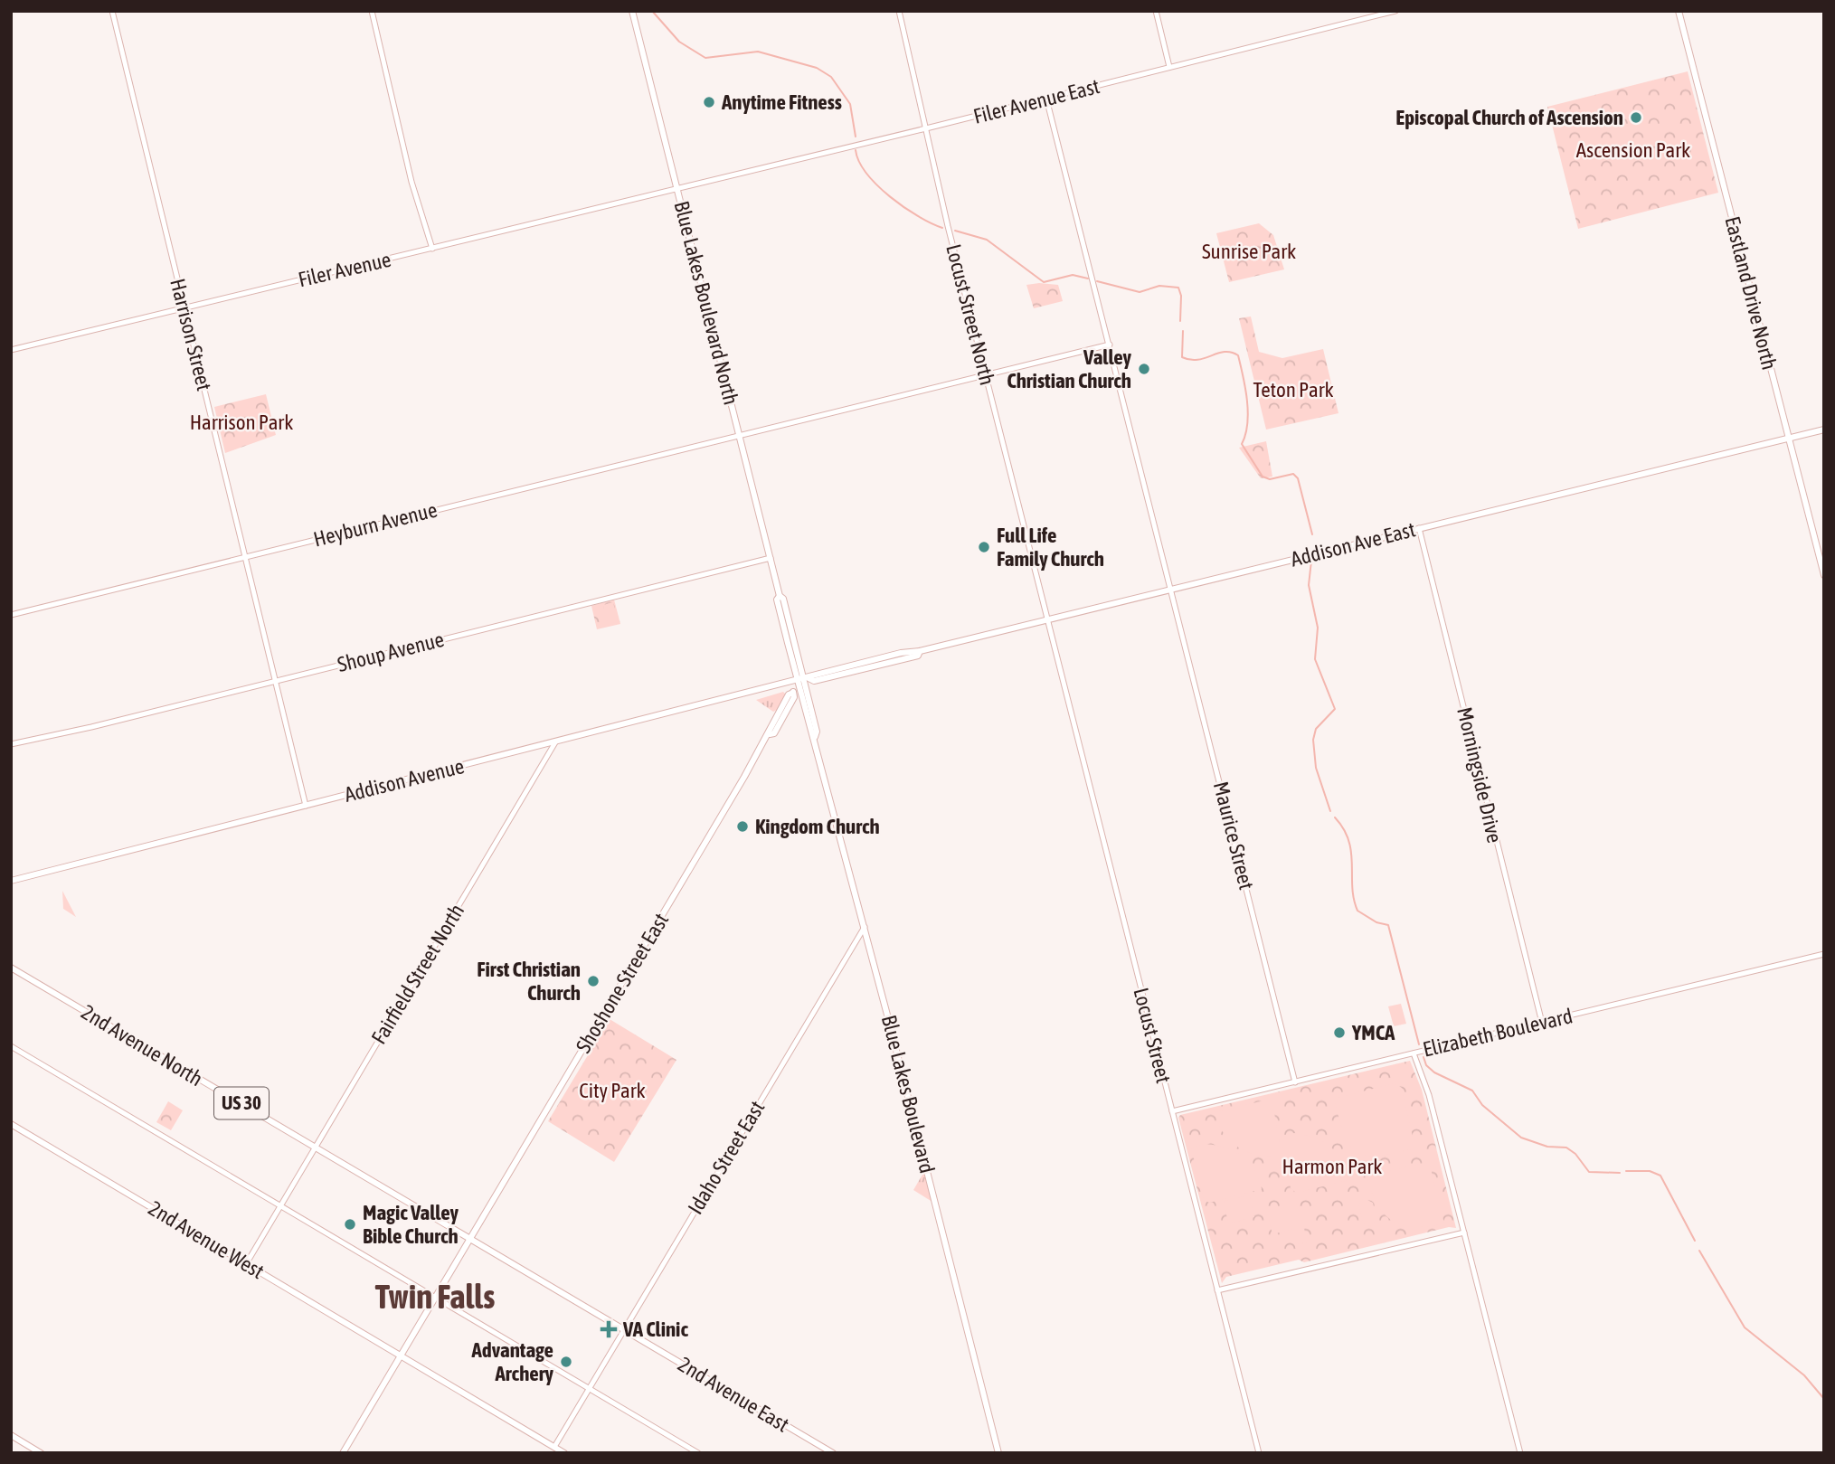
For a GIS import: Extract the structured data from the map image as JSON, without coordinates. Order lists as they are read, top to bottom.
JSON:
{
  "streets": {
    "main road": [
      "Eastland Drive North",
      "Blue Lakes Boulevard North",
      "Addison Ave East",
      "Addison Avenue",
      "Shoshone Street East",
      "2nd Avenue North",
      "Blue Lakes Boulevard",
      "US 30",
      "2nd Avenue West",
      "2nd Avenue East"
    ],
    "street": [
      "Filer Avenue East",
      "Filer Avenue",
      "Locust Street North",
      "Harrison Street",
      "Heyburn Avenue",
      "Shoup Avenue",
      "Morningside Drive",
      "Maurice Street",
      "Fairfield Street North",
      "Elizabeth Boulevard",
      "Locust Street",
      "Idaho Street East"
    ]
  },
  "crossings": [
    ["Filer Avenue East", "Filer Avenue"],
    ["Filer Avenue East", "Blue Lakes Boulevard North"],
    ["Filer Avenue East", "Locust Street North"],
    ["Filer Avenue East", "Maurice Street"],
    ["Filer Avenue", "Blue Lakes Boulevard North"],
    ["Filer Avenue", "Harrison Street"],
    ["Eastland Drive North", "Addison Ave East"],
    ["Blue Lakes Boulevard North", "Heyburn Avenue"],
    ["Blue Lakes Boulevard North", "Addison Ave East"],
    ["Blue Lakes Boulevard North", "Shoup Avenue"],
    ["Blue Lakes Boulevard North", "Addison Avenue"],
    ["Blue Lakes Boulevard North", "Shoshone Street East"],
    ["Blue Lakes Boulevard North", "Blue Lakes Boulevard"],
    ["Locust Street North", "Heyburn Avenue"],
    ["Locust Street North", "Addison Ave East"],
    ["Locust Street North", "Locust Street"],
    ["Harrison Street", "Heyburn Avenue"],
    ["Harrison Street", "Shoup Avenue"],
    ["Harrison Street", "Addison Avenue"],
    ["Heyburn Avenue", "Maurice Street"],
    ["Addison Ave East", "Morningside Drive"],
    ["Addison Ave East", "Addison Avenue"],
    ["Addison Ave East", "Maurice Street"],
    ["Addison Ave East", "Shoshone Street East"],
    ["Addison Ave East", "Locust Street"],
    ["Addison Ave East", "Blue Lakes Boulevard"],
    ["Morningside Drive", "Elizabeth Boulevard"],
    ["Addison Avenue", "Fairfield Street North"],
    ["Addison Avenue", "Shoshone Street East"],
    ["Addison Avenue", "Blue Lakes Boulevard"],
    ["Maurice Street", "Elizabeth Boulevard"],
    ["Fairfield Street North", "2nd Avenue North"],
    ["Fairfield Street North", "2nd Avenue West"],
    ["Shoshone Street East", "2nd Avenue North"],
    ["Shoshone Street East", "Blue Lakes Boulevard"],
    ["Shoshone Street East", "2nd Avenue West"],
    ["Shoshone Street East", "2nd Avenue East"],
    ["Elizabeth Boulevard", "Locust Street"],
    ["2nd Avenue North", "2nd Avenue East"],
    ["Blue Lakes Boulevard", "Idaho Street East"],
    ["Idaho Street East", "2nd Avenue West"],
    ["Idaho Street East", "2nd Avenue East"]
  ],
  "districts": ["Twin Falls"],
  "parks": [
    "Ascension Park",
    "Sunrise Park",
    "Teton Park",
    "Harrison Park",
    "City Park",
    "Harmon Park"
  ],
  "places": {
    "other": [
      "Anytime Fitness",
      "Episcopal Church of Ascension",
      "Valley Christian Church",
      "Full Life Family Church",
      "Kingdom Church",
      "First Christian Church",
      "YMCA",
      "Magic Valley Bible Church",
      "Advantage Archery"
    ],
    "health": ["VA Clinic"]
  }
}
